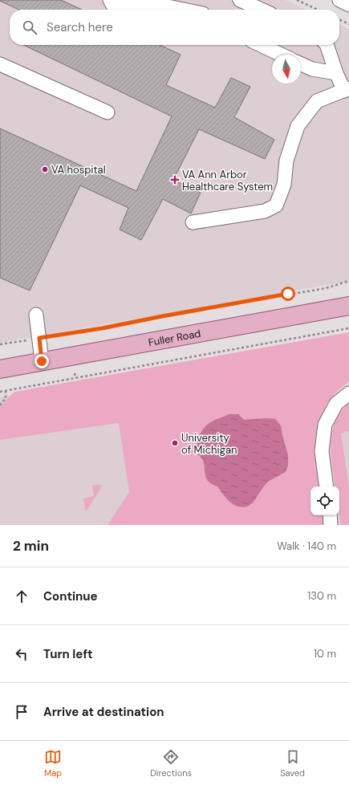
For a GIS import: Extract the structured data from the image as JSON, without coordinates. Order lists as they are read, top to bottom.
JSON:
{
  "streets": {
    "main road": ["Fuller Road"]
  },
  "places": {
    "other": ["VA hospital", "University of Michigan"],
    "health": ["VA Ann Arbor Healthcare System"]
  },
  "north": "bottom",
  "page": {
    "search": "Search here",
    "heading": ["2 min", "Walk · 140 m"],
    "list": [
      ["Continue", "130 m"],
      ["Turn left", "10 m"],
      "Arrive at destination"
    ],
    "nav": ["Map", "Directions", "Saved"]
  }
}
